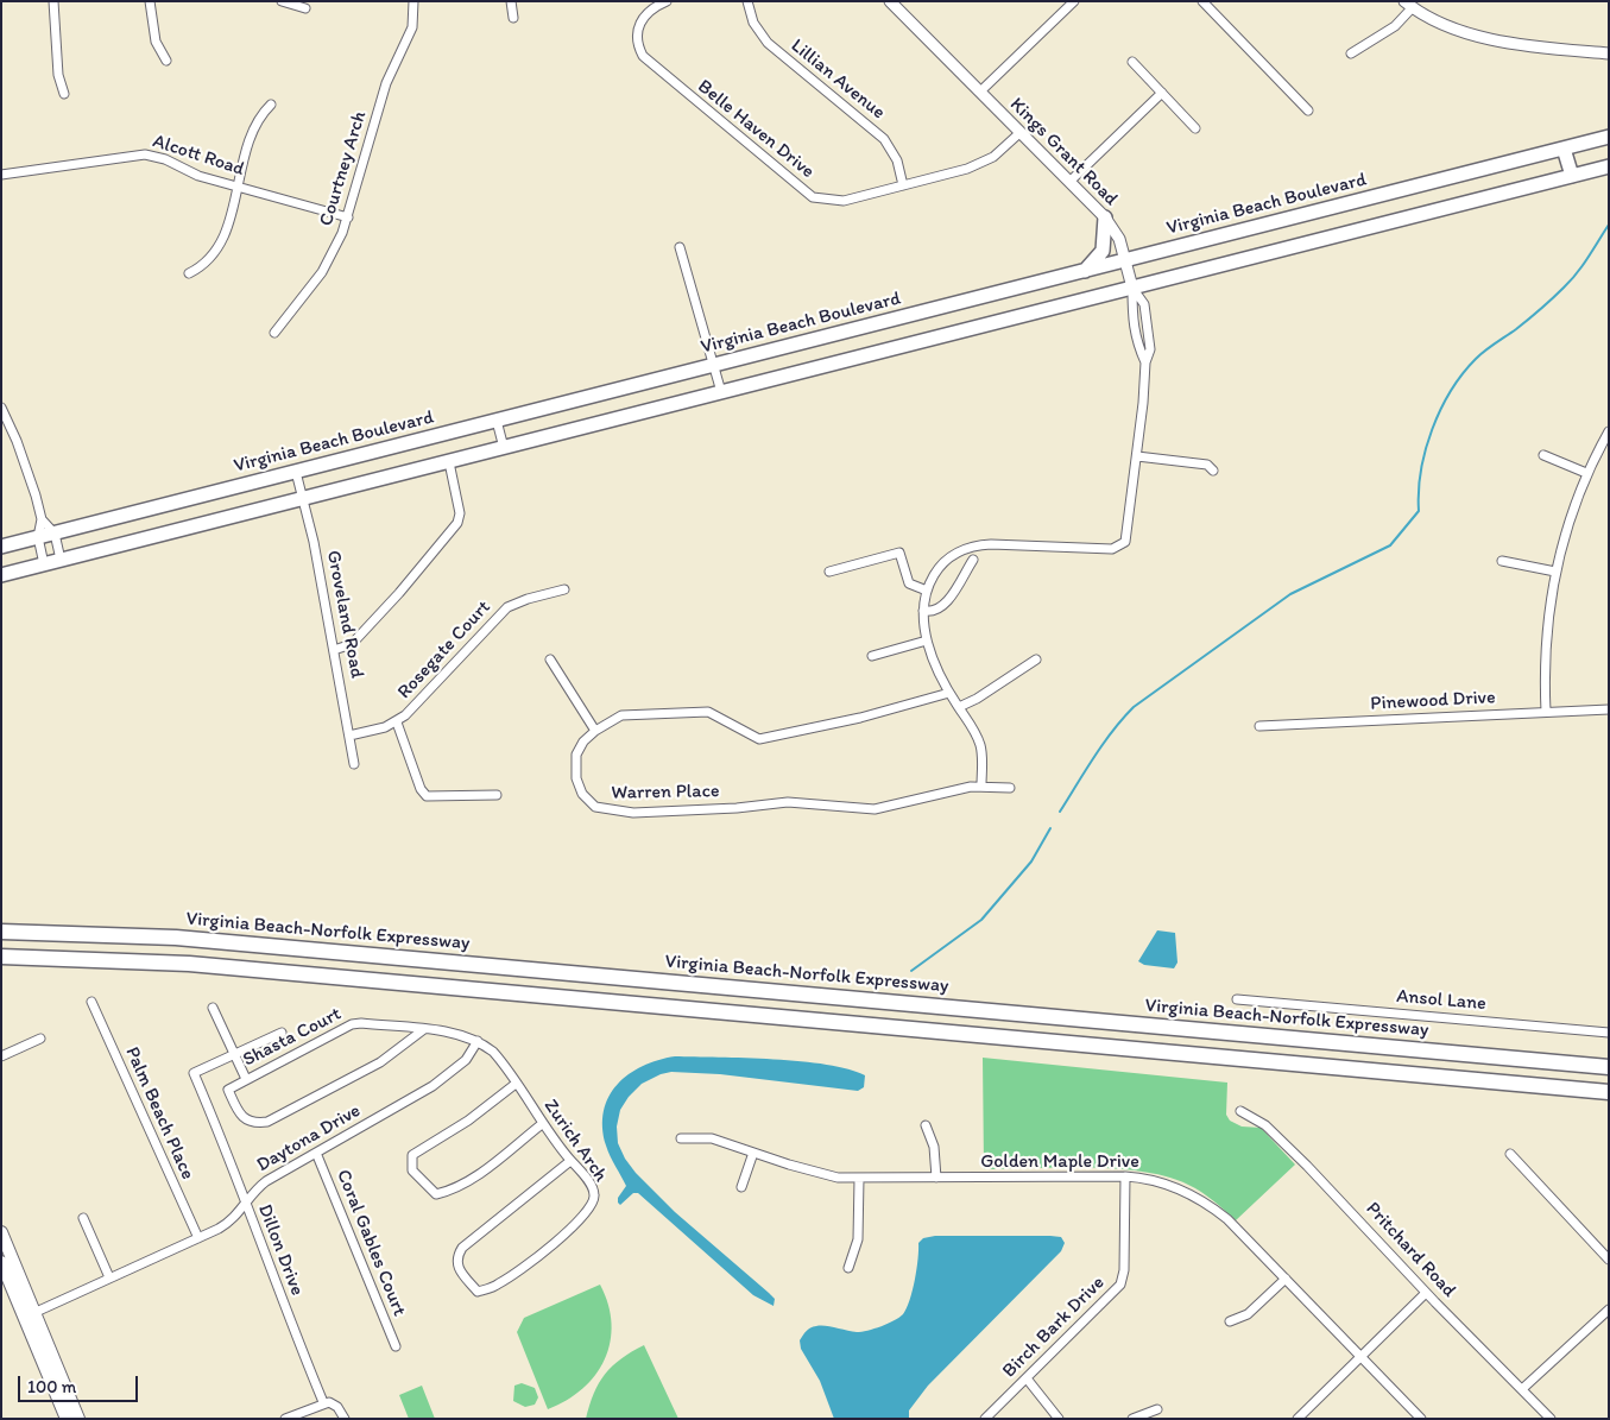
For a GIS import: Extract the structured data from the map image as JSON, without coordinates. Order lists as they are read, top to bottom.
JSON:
{
  "streets": {
    "highway": ["Virginia Beach-Norfolk Expressway"],
    "main road": ["Virginia Beach Boulevard"],
    "street": [
      "Lillian Avenue",
      "Belle Haven Drive",
      "Kings Grant Road",
      "Alcott Road",
      "Courtney Arch",
      "Groveland Road",
      "Rosegate Court",
      "Pinewood Drive",
      "Warren Place",
      "Ansol Lane",
      "Shasta Court",
      "Palm Beach Place",
      "Daytona Drive",
      "Zurich Arch",
      "Golden Maple Drive",
      "Coral Gables Court",
      "Dillon Drive",
      "Pritchard Road",
      "Birch Bark Drive"
    ]
  },
  "crossings": [
    ["Lillian Avenue", "Belle Haven Drive"],
    ["Belle Haven Drive", "Kings Grant Road"],
    ["Kings Grant Road", "Virginia Beach Boulevard"],
    ["Alcott Road", "Courtney Arch"],
    ["Virginia Beach Boulevard", "Groveland Road"],
    ["Groveland Road", "Rosegate Court"],
    ["Shasta Court", "Daytona Drive"],
    ["Shasta Court", "Zurich Arch"],
    ["Palm Beach Place", "Daytona Drive"],
    ["Daytona Drive", "Zurich Arch"],
    ["Daytona Drive", "Coral Gables Court"],
    ["Daytona Drive", "Dillon Drive"],
    ["Golden Maple Drive", "Birch Bark Drive"]
  ],
  "scale_bar": "100 m"
}
